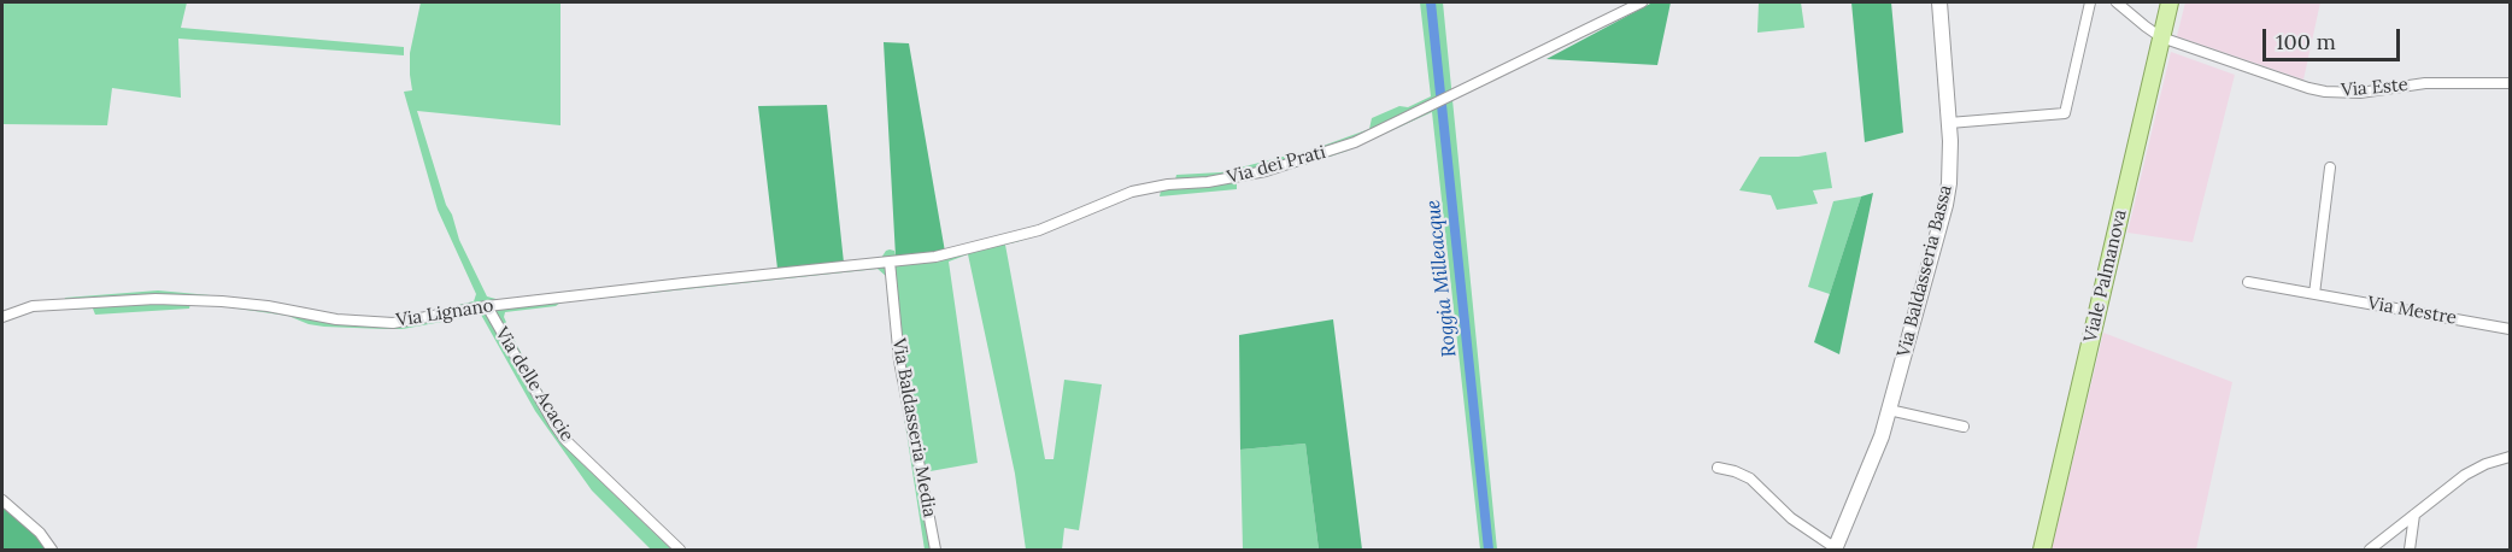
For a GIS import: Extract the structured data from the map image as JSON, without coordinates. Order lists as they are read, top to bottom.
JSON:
{
  "streets": {
    "main road": ["Viale Palmanova"],
    "street": [
      "Via Este",
      "Via dei Prati",
      "Via Baldasseria Bassa",
      "Via Mestre",
      "Via Lignano",
      "Via delle Acacie",
      "Via Baldasseria Media"
    ]
  },
  "crossings": [
    ["Via Este", "Viale Palmanova"],
    ["Via dei Prati", "Via Lignano"],
    ["Via dei Prati", "Via Baldasseria Media"],
    ["Via Lignano", "Via delle Acacie"],
    ["Via Lignano", "Via Baldasseria Media"]
  ],
  "water": ["Roggia Milleacque"],
  "scale_bar": "100 m"
}
